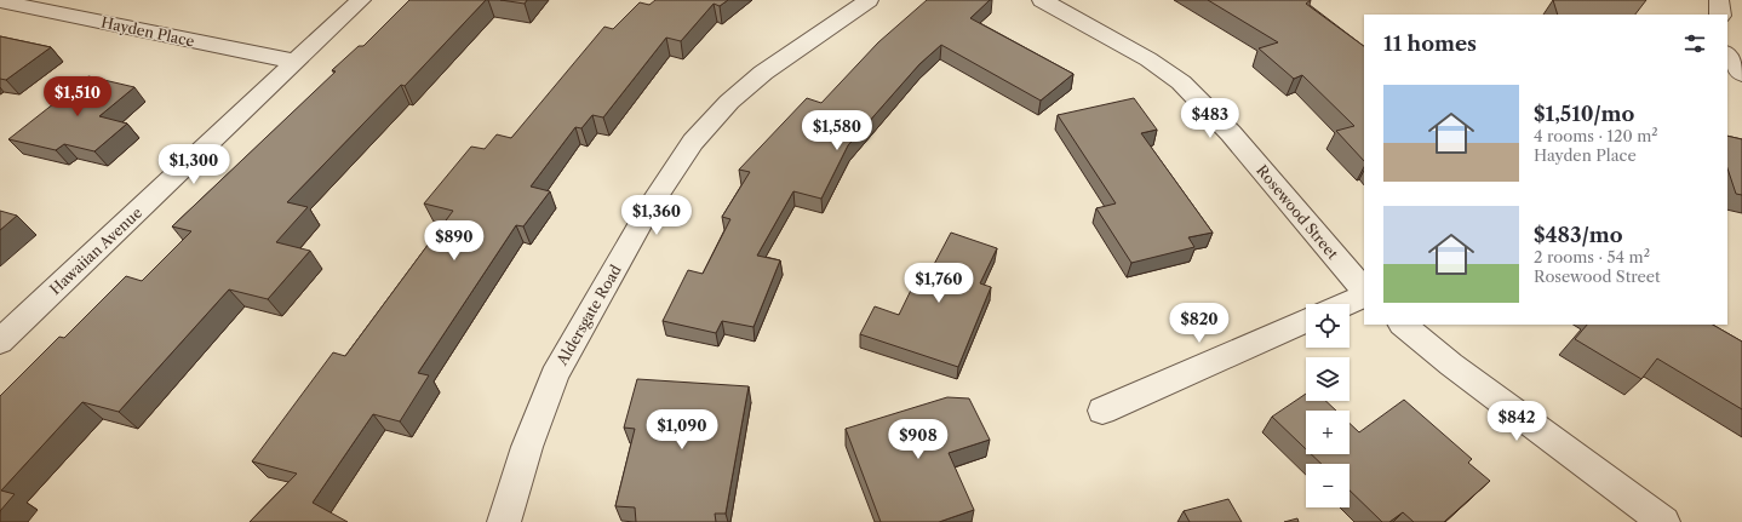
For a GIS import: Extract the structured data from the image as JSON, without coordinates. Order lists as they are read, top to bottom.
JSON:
{
  "streets": {
    "street": [
      "Hayden Place",
      "Rosewood Street",
      "Hawaiian Avenue",
      "Aldersgate Road"
    ]
  },
  "crossings": [
    ["Hayden Place", "Hawaiian Avenue"]
  ],
  "page": {
    "heading": "11 homes",
    "list": [
      {
        "name": "$1,510/mo",
        "note": "4 rooms · 120 m² · Hayden Place"
      },
      {
        "name": "$483/mo",
        "note": "2 rooms · 54 m² · Rosewood Street"
      }
    ],
    "price": [
      "$1,510",
      "$483",
      "$1,580",
      "$1,300",
      "$1,360",
      "$890",
      "$1,760",
      "$820",
      "$842",
      "$1,090",
      "$908"
    ],
    "map_buttons": ["+", "−"]
  }
}
